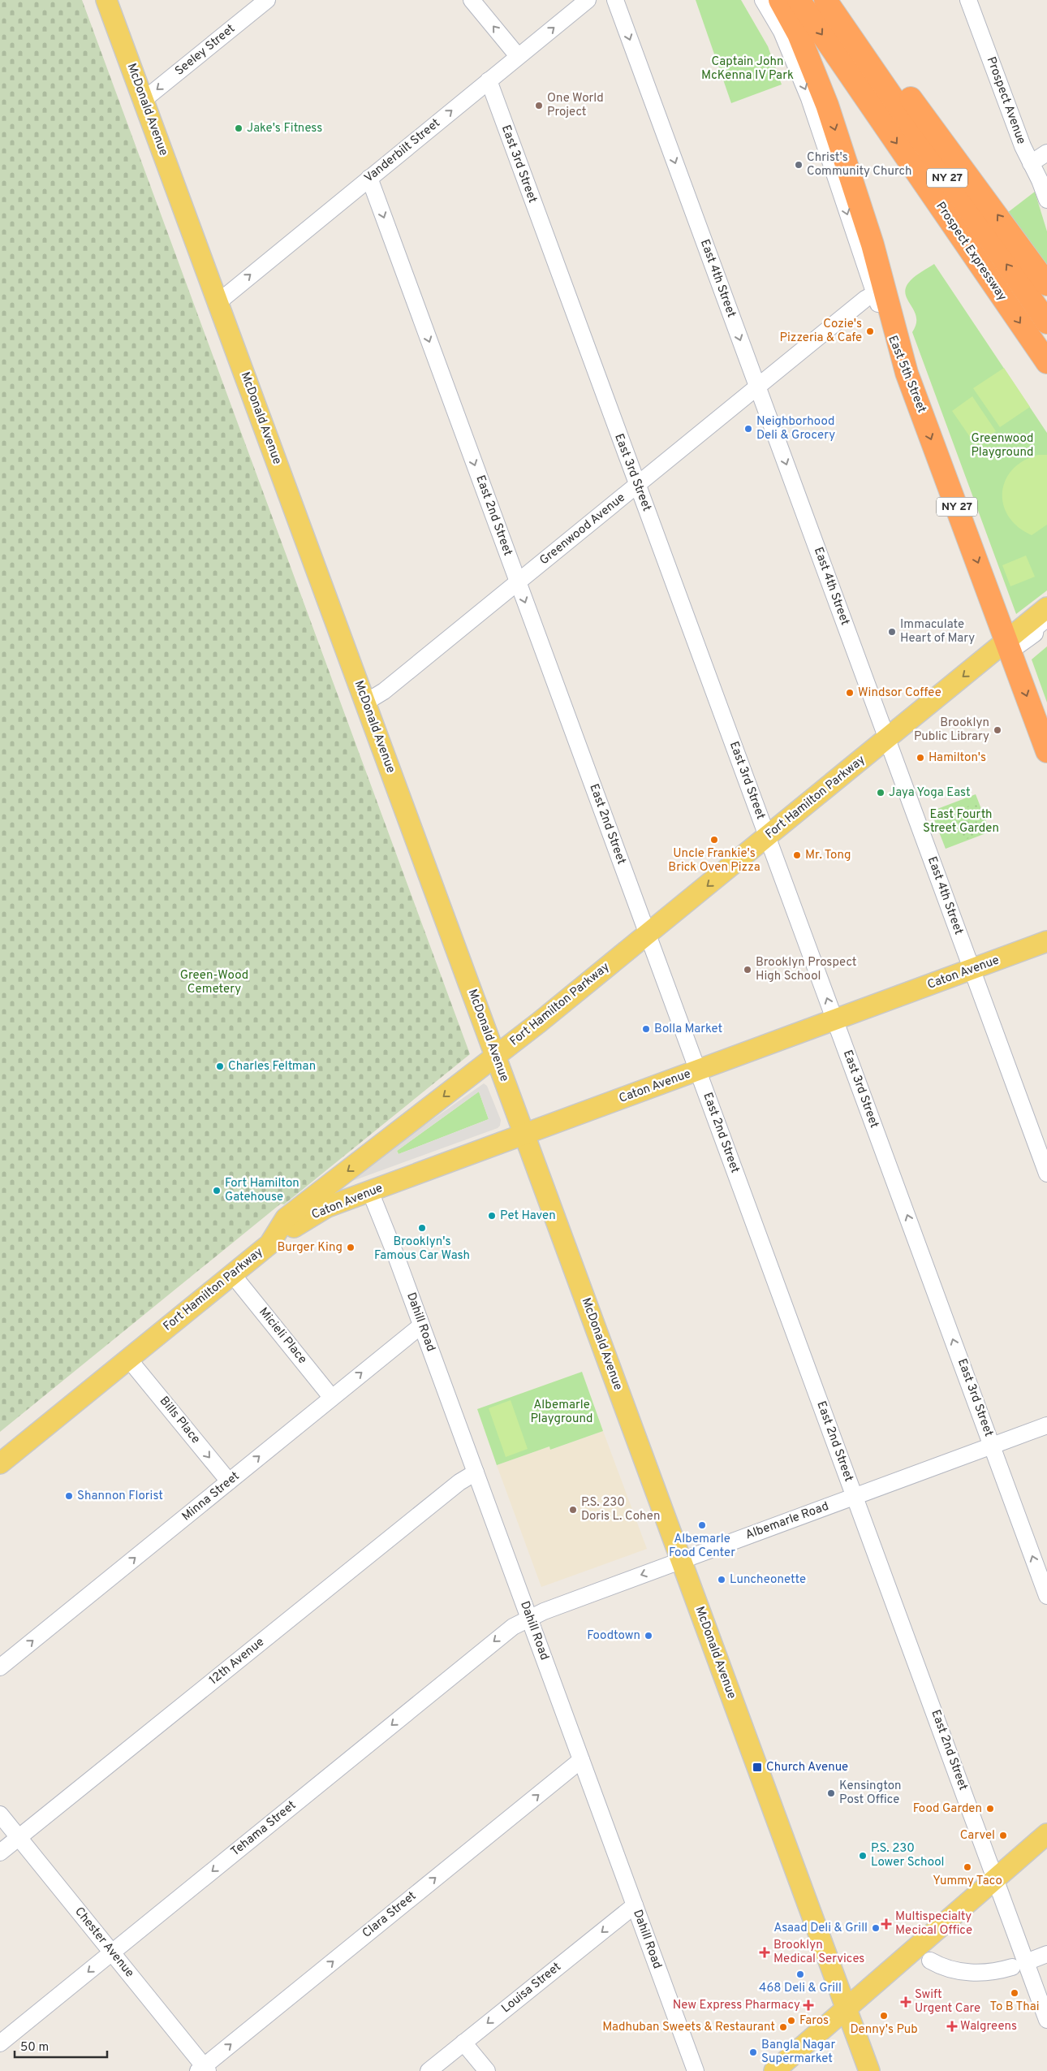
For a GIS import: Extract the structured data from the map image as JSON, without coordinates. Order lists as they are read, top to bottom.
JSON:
{
  "streets": {
    "highway": ["NY 27", "Prospect Expressway", "East 5th Street"],
    "main road": ["McDonald Avenue", "Fort Hamilton Parkway", "Caton Avenue"],
    "street": [
      "Seeley Street",
      "Prospect Avenue",
      "Vanderbilt Street",
      "East 3rd Street",
      "East 4th Street",
      "East 2nd Street",
      "Greenwood Avenue",
      "Dahill Road",
      "Micieli Place",
      "Bills Place",
      "Minna Street",
      "Albemarle Road",
      "12th Avenue",
      "Tehama Street",
      "Clara Street",
      "Chester Avenue",
      "Louisa Street"
    ]
  },
  "crossings": [
    ["Seeley Street", "McDonald Avenue"],
    ["McDonald Avenue", "Vanderbilt Street"],
    ["McDonald Avenue", "Greenwood Avenue"],
    ["McDonald Avenue", "Fort Hamilton Parkway"],
    ["McDonald Avenue", "Caton Avenue"],
    ["McDonald Avenue", "Albemarle Road"],
    ["Vanderbilt Street", "East 3rd Street"],
    ["Vanderbilt Street", "East 2nd Street"],
    ["East 3rd Street", "Greenwood Avenue"],
    ["East 3rd Street", "Fort Hamilton Parkway"],
    ["East 3rd Street", "Caton Avenue"],
    ["East 3rd Street", "Albemarle Road"],
    ["NY 27", "East 5th Street"],
    ["East 4th Street", "Greenwood Avenue"],
    ["East 4th Street", "Fort Hamilton Parkway"],
    ["East 4th Street", "Caton Avenue"],
    ["East 5th Street", "Greenwood Avenue"],
    ["East 5th Street", "Fort Hamilton Parkway"],
    ["East 2nd Street", "Greenwood Avenue"],
    ["East 2nd Street", "Fort Hamilton Parkway"],
    ["East 2nd Street", "Caton Avenue"],
    ["East 2nd Street", "Albemarle Road"],
    ["Fort Hamilton Parkway", "Caton Avenue"],
    ["Fort Hamilton Parkway", "Micieli Place"],
    ["Fort Hamilton Parkway", "Bills Place"],
    ["Caton Avenue", "Dahill Road"],
    ["Dahill Road", "Minna Street"],
    ["Dahill Road", "Albemarle Road"],
    ["Dahill Road", "12th Avenue"],
    ["Dahill Road", "Tehama Street"],
    ["Dahill Road", "Clara Street"],
    ["Dahill Road", "Louisa Street"],
    ["Micieli Place", "Minna Street"],
    ["Bills Place", "Minna Street"],
    ["Albemarle Road", "Tehama Street"],
    ["12th Avenue", "Chester Avenue"],
    ["Tehama Street", "Chester Avenue"],
    ["Clara Street", "Chester Avenue"]
  ],
  "one_way": [
    "Seeley Street",
    "Vanderbilt Street",
    "East 3rd Street",
    "East 4th Street",
    "East 5th Street",
    "East 2nd Street",
    "Fort Hamilton Parkway",
    "Bills Place",
    "Minna Street",
    "Tehama Street",
    "Clara Street",
    "Louisa Street"
  ],
  "parks": [
    "Captain John McKenna IV Park",
    "Greenwood Playground",
    "East Fourth Street Garden",
    "Green-Wood Cemetery",
    "Albemarle Playground"
  ],
  "places": {
    "other": [
      "One World Project",
      "Jake's Fitness",
      "Christ's Community Church",
      "Cozie's Pizzeria & Cafe",
      "Neighborhood Deli & Grocery",
      "Immaculate Heart of Mary",
      "Windsor Coffee",
      "Brooklyn Public Library",
      "Hamilton's",
      "Jaya Yoga East",
      "Uncle Frankie's Brick Oven Pizza",
      "Mr. Tong",
      "Brooklyn Prospect High School",
      "Bolla Market",
      "Charles Feltman",
      "Fort Hamilton Gatehouse",
      "Pet Haven",
      "Brooklyn's Famous Car Wash",
      "Burger King",
      "Shannon Florist",
      "P.S. 230 Doris L. Cohen",
      "Albemarle Food Center",
      "Luncheonette",
      "Foodtown",
      "Kensington Post Office",
      "Food Garden",
      "Carvel",
      "P.S. 230 Lower School",
      "Yummy Taco",
      "Asaad Deli & Grill",
      "468 Deli & Grill",
      "To B Thai",
      "Denny's Pub",
      "Faros",
      "Madhuban Sweets & Restaurant",
      "Bangla Nagar Supermarket"
    ],
    "transit": ["Church Avenue"],
    "health": [
      "Multispecialty Mecical Office",
      "Brooklyn Medical Services",
      "Swift Urgent Care",
      "New Express Pharmacy",
      "Walgreens"
    ]
  },
  "scale_bar": "50 m"
}
